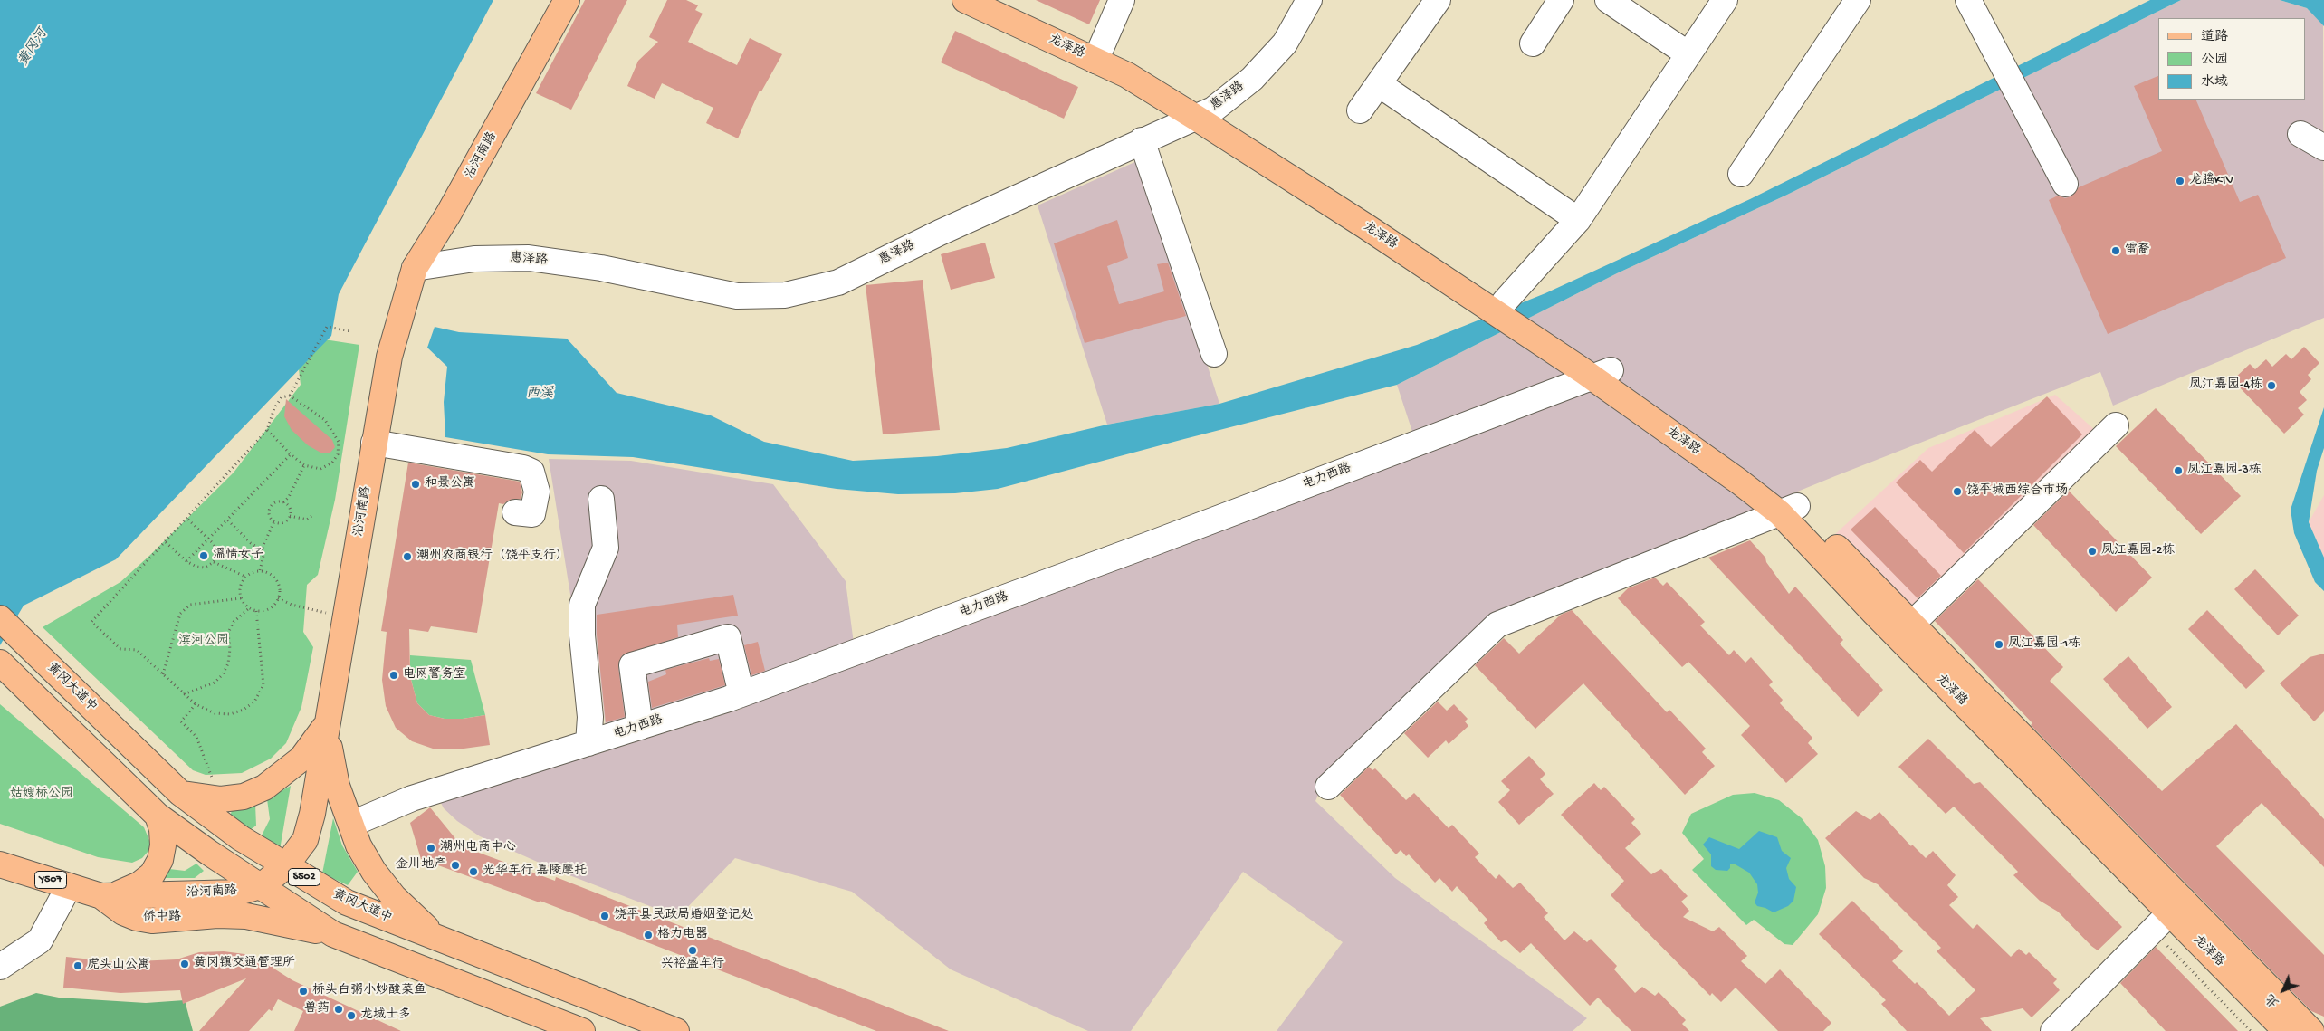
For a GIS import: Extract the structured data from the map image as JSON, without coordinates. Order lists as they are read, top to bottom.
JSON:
{
  "streets": {
    "main road": [
      "龙泽路",
      "沿河南路",
      "黄冈大道中",
      "S502",
      "Y507",
      "侨中路"
    ],
    "street": ["惠泽路", "电力西路"]
  },
  "crossings": [
    ["龙泽路", "惠泽路"],
    ["龙泽路", "电力西路"],
    ["惠泽路", "沿河南路"],
    ["沿河南路", "黄冈大道中"],
    ["沿河南路", "S502"],
    ["沿河南路", "侨中路"],
    ["S502", "侨中路"]
  ],
  "water": ["黄冈河", "西溪"],
  "parks": ["滨河公园", "姑嫂桥公园"],
  "places": [
    "龙腾KTV",
    "雷裔",
    "凤江嘉园-4栋",
    "凤江嘉园-3栋",
    "和景公寓",
    "饶平城西综合市场",
    "凤江嘉园-2栋",
    "温情女子",
    "潮州农商银行（饶平支行）",
    "凤江嘉园-1栋",
    "电网警务室",
    "潮州电商中心",
    "金川地产",
    "光华车行 嘉陵摩托",
    "饶平县民政局婚姻登记处",
    "格力电器",
    "兴裕盛车行",
    "黄冈镇交通管理所",
    "虎头山公寓",
    "桥头白粥小炒酸菜鱼",
    "兽药",
    "龙城士多"
  ],
  "legend": ["道路", "公园", "水域"],
  "north": "bottom left"
}
